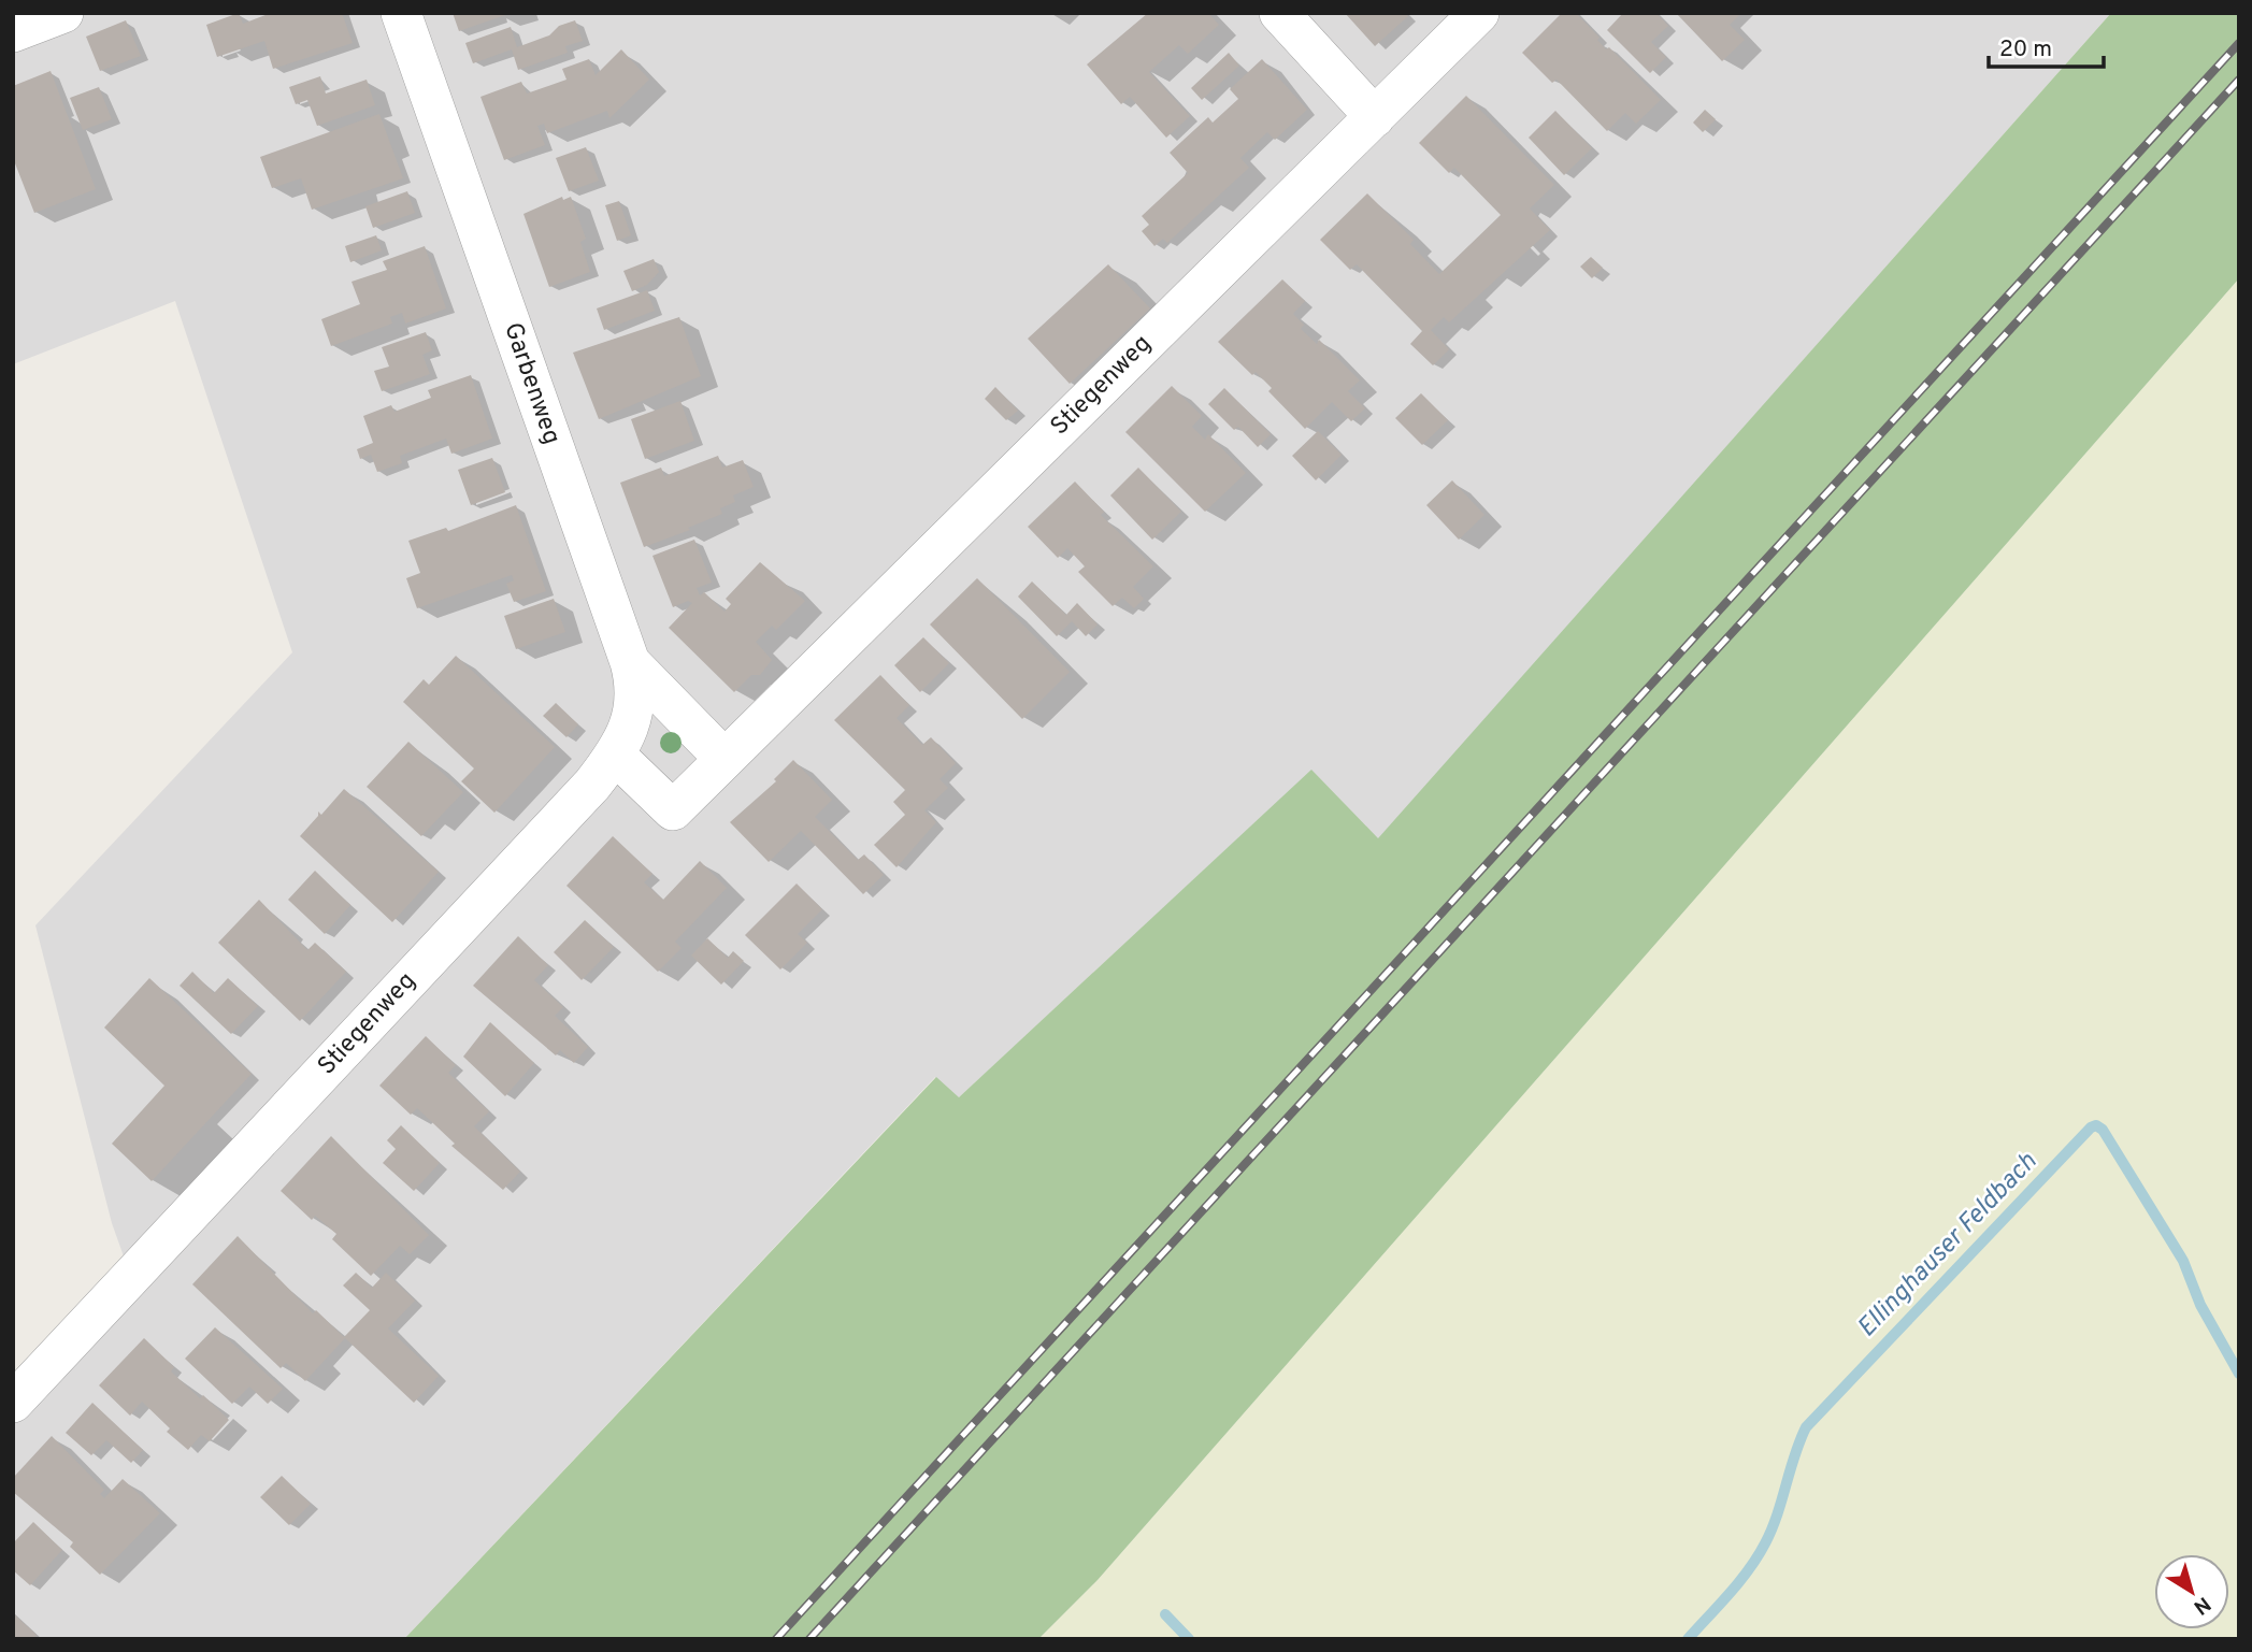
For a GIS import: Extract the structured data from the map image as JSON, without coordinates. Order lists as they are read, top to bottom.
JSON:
{
  "streets": {
    "street": ["Garbenweg", "Stiegenweg"]
  },
  "crossings": [
    ["Garbenweg", "Stiegenweg"]
  ],
  "water": ["Ellinghauser Feldbach"],
  "scale_bar": "20 m",
  "north": "bottom right"
}
